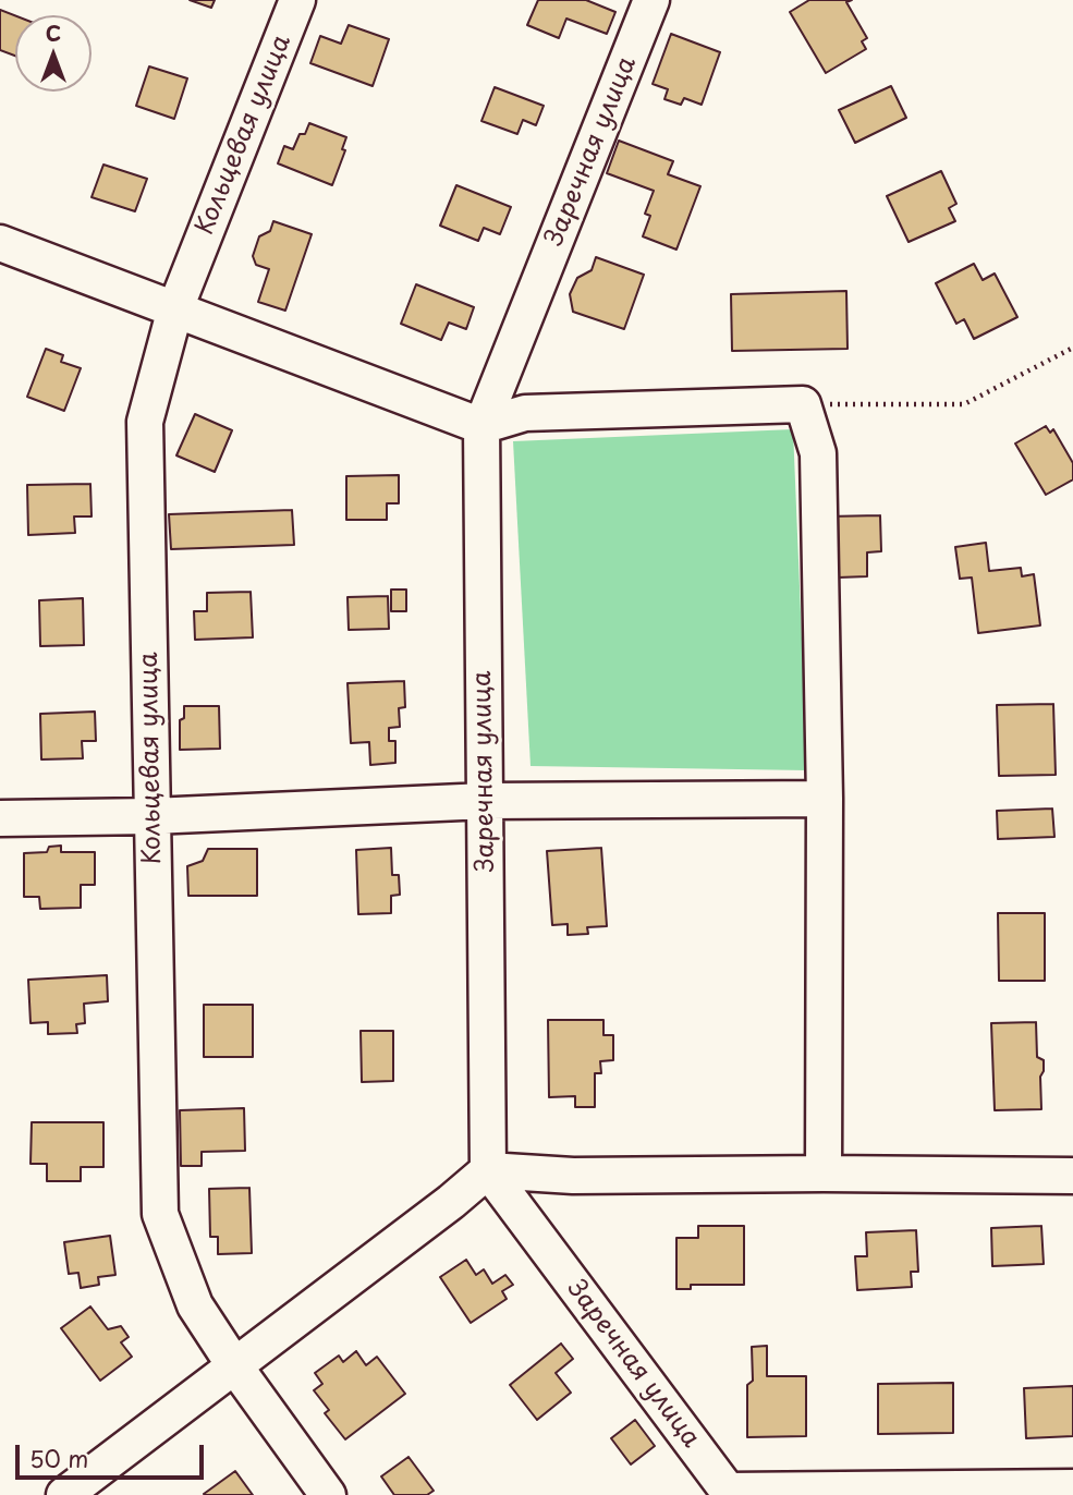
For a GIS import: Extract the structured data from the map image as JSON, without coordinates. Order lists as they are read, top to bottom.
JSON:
{
  "streets": {
    "street": ["Кольцевая улица", "Заречная улица"]
  },
  "scale_bar": "50 m",
  "north": "top"
}
